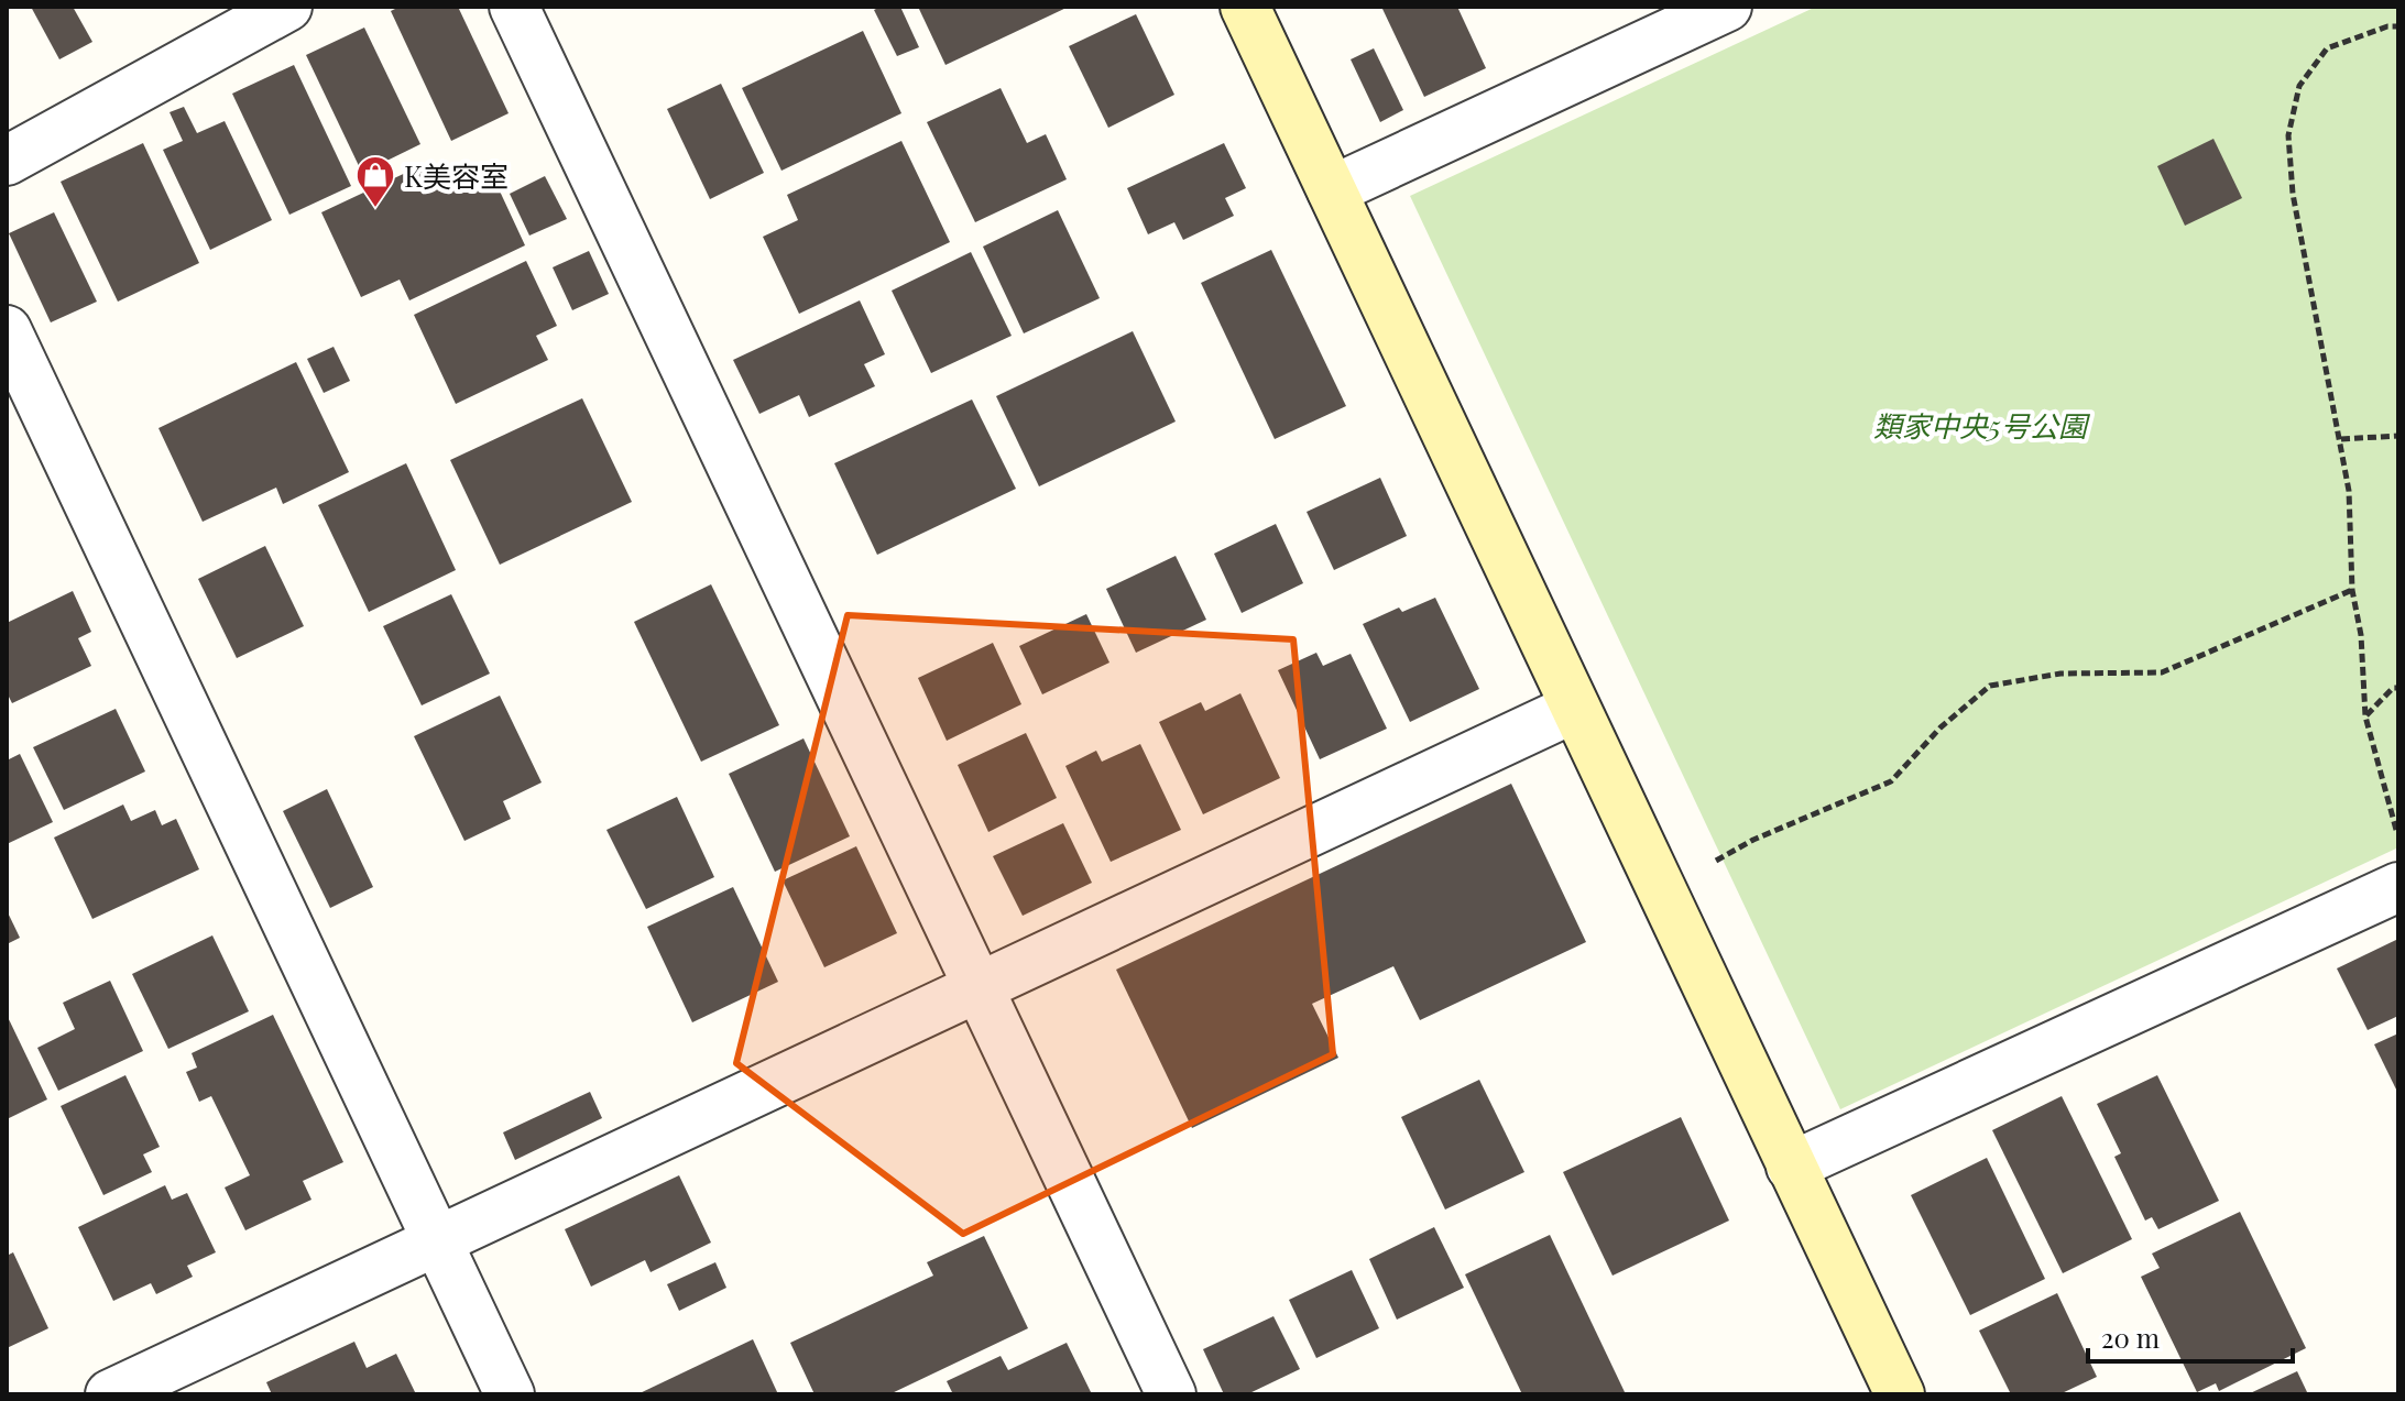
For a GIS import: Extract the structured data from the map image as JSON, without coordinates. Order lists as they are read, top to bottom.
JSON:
{
  "parks": ["類家中央5号公園"],
  "places": {
    "shop": ["K美容室"]
  },
  "scale_bar": "20 m"
}
